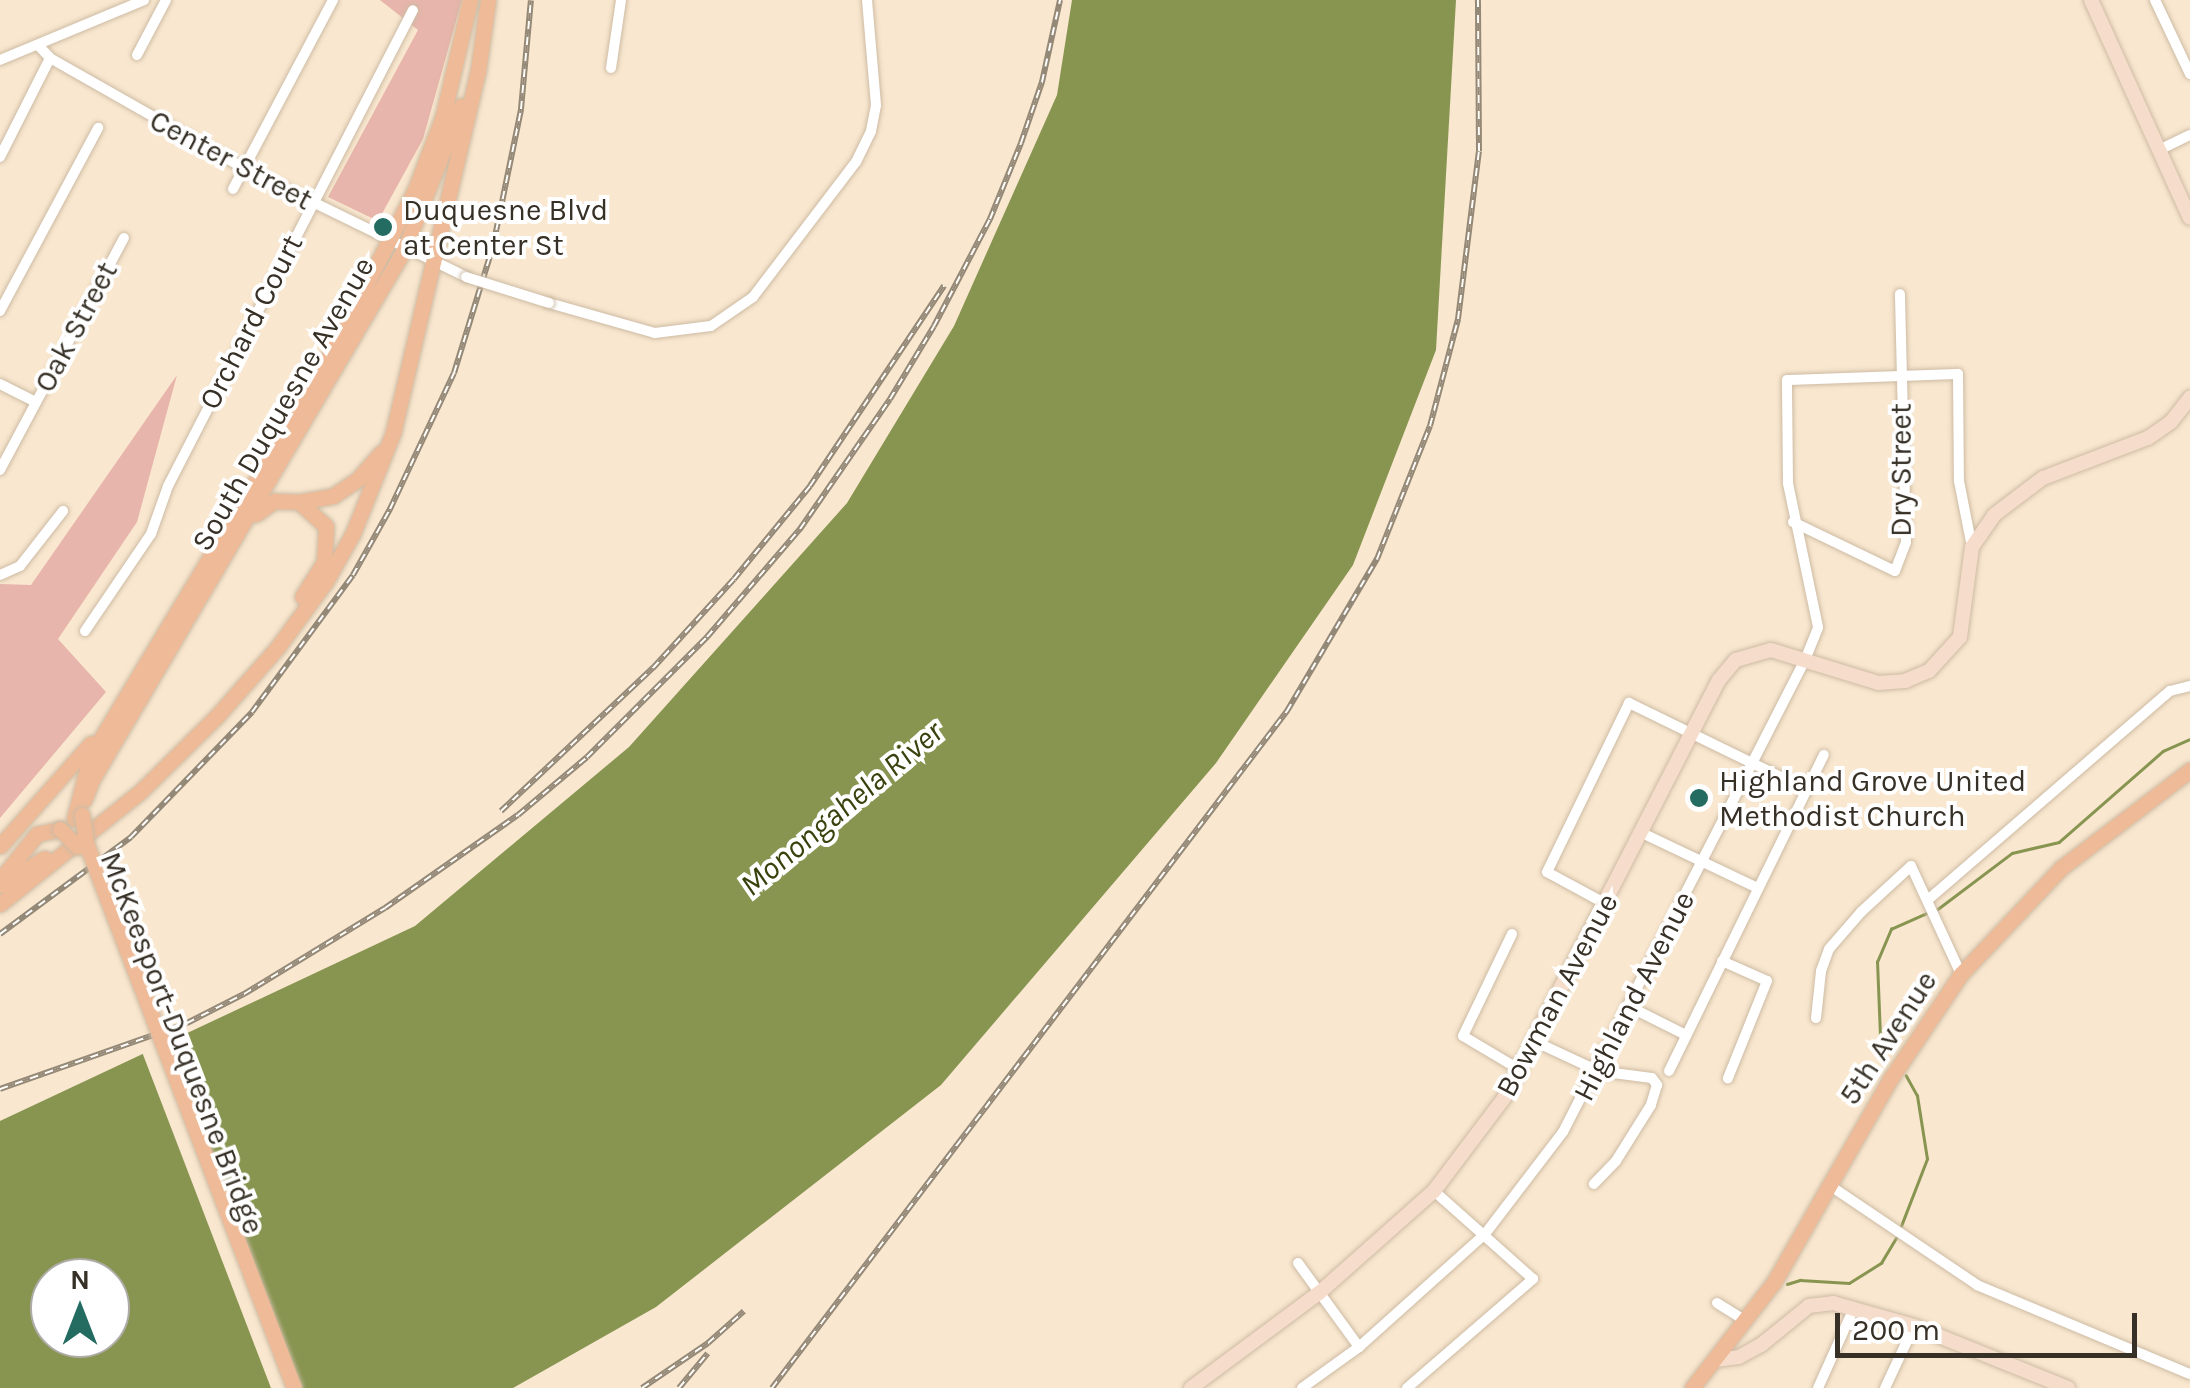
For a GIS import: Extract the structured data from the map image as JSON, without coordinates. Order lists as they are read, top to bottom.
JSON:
{
  "streets": {
    "main road": [
      "South Duquesne Avenue",
      "Bowman Avenue",
      "5th Avenue",
      "McKeesport-Duquesne Bridge"
    ],
    "street": [
      "Center Street",
      "Orchard Court",
      "Oak Street",
      "Dry Street",
      "Highland Avenue"
    ]
  },
  "crossings": [
    ["Center Street", "Orchard Court"],
    ["Center Street", "South Duquesne Avenue"],
    ["South Duquesne Avenue", "McKeesport-Duquesne Bridge"],
    ["Dry Street", "Highland Avenue"],
    ["Bowman Avenue", "Highland Avenue"]
  ],
  "water": ["Monongahela River"],
  "places": ["Duquesne Blvd at Center St", "Highland Grove United Methodist Church"],
  "scale_bar": "200 m",
  "north": "top"
}
